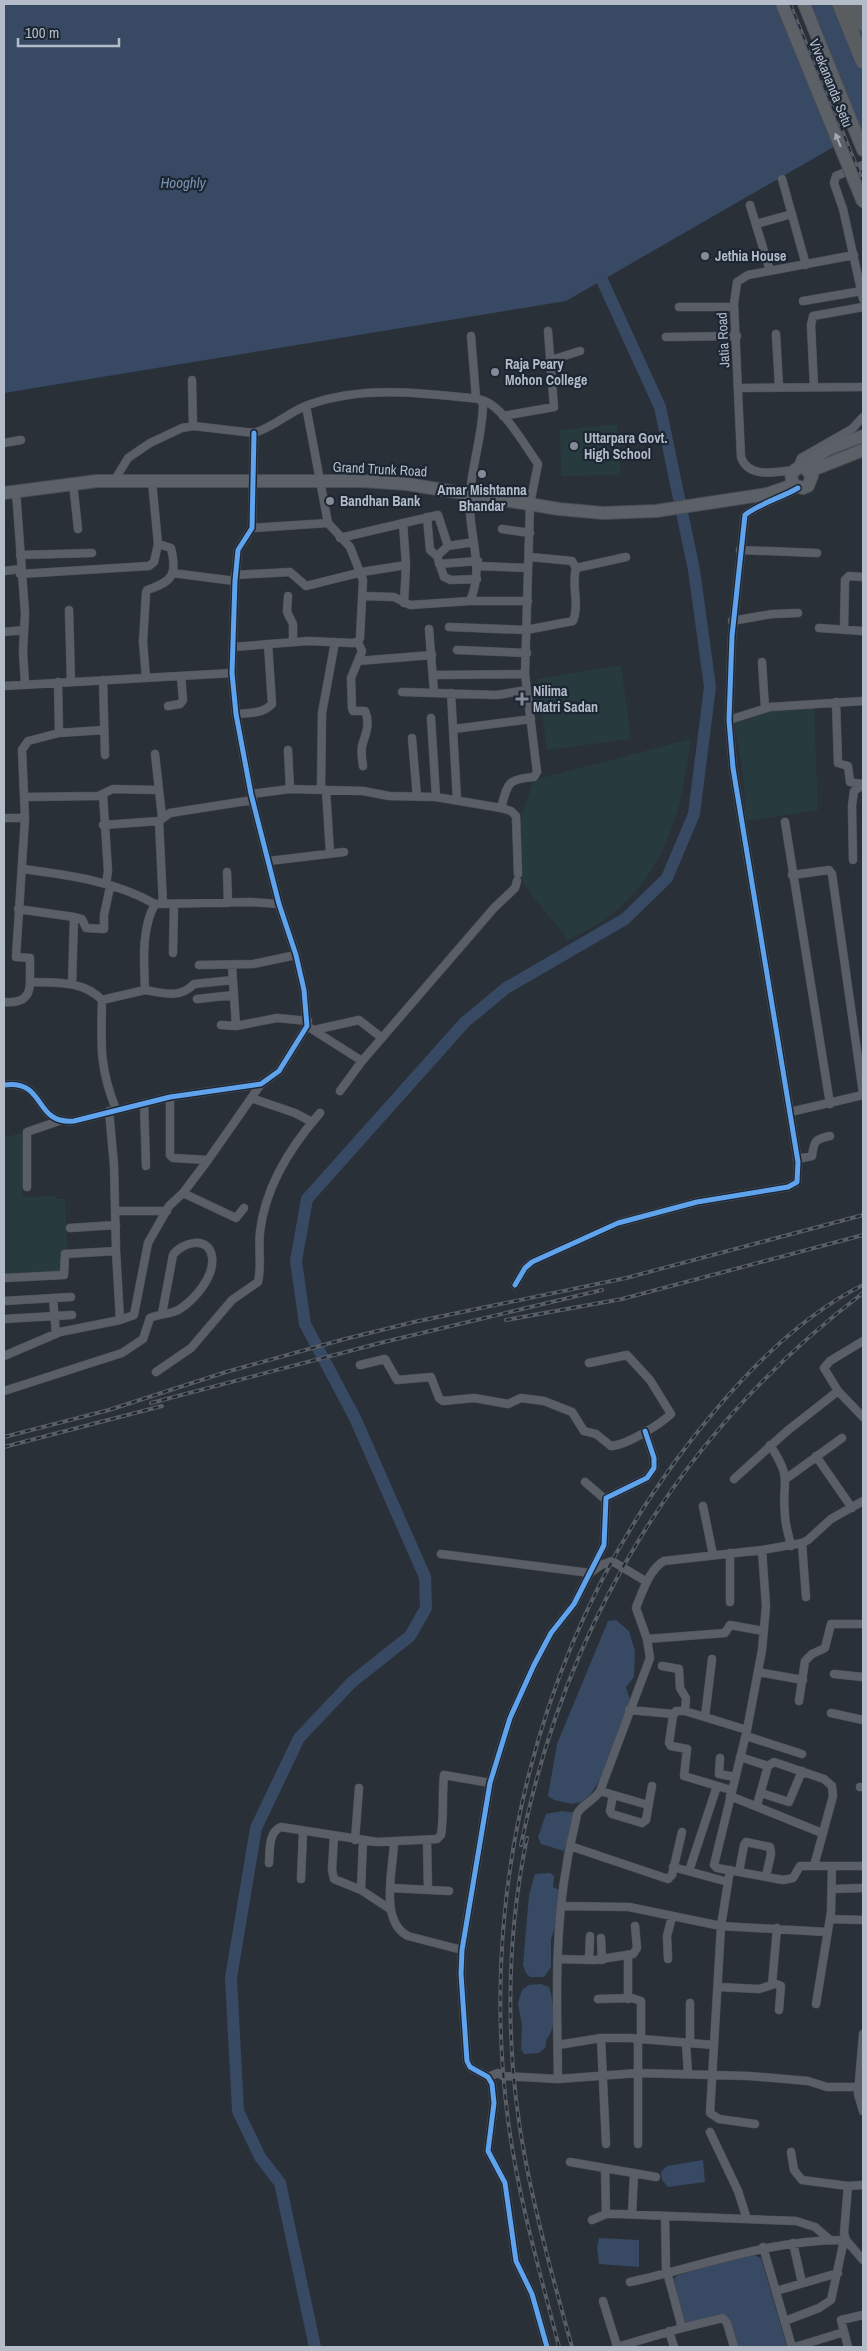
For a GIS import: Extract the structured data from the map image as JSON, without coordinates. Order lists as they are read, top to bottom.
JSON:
{
  "streets": {
    "main road": ["Vivekananda Setu", "Grand Trunk Road"],
    "street": ["Jatia Road"]
  },
  "crossings": [
    ["Jatia Road", "Grand Trunk Road"]
  ],
  "water": ["Hooghly"],
  "places": {
    "other": [
      "Jethia House",
      "Raja Peary Mohon College",
      "Uttarpara Govt. High School",
      "Amar Mishtanna Bhandar",
      "Bandhan Bank"
    ],
    "health": ["Nilima Matri Sadan"]
  },
  "scale_bar": "100 m"
}
